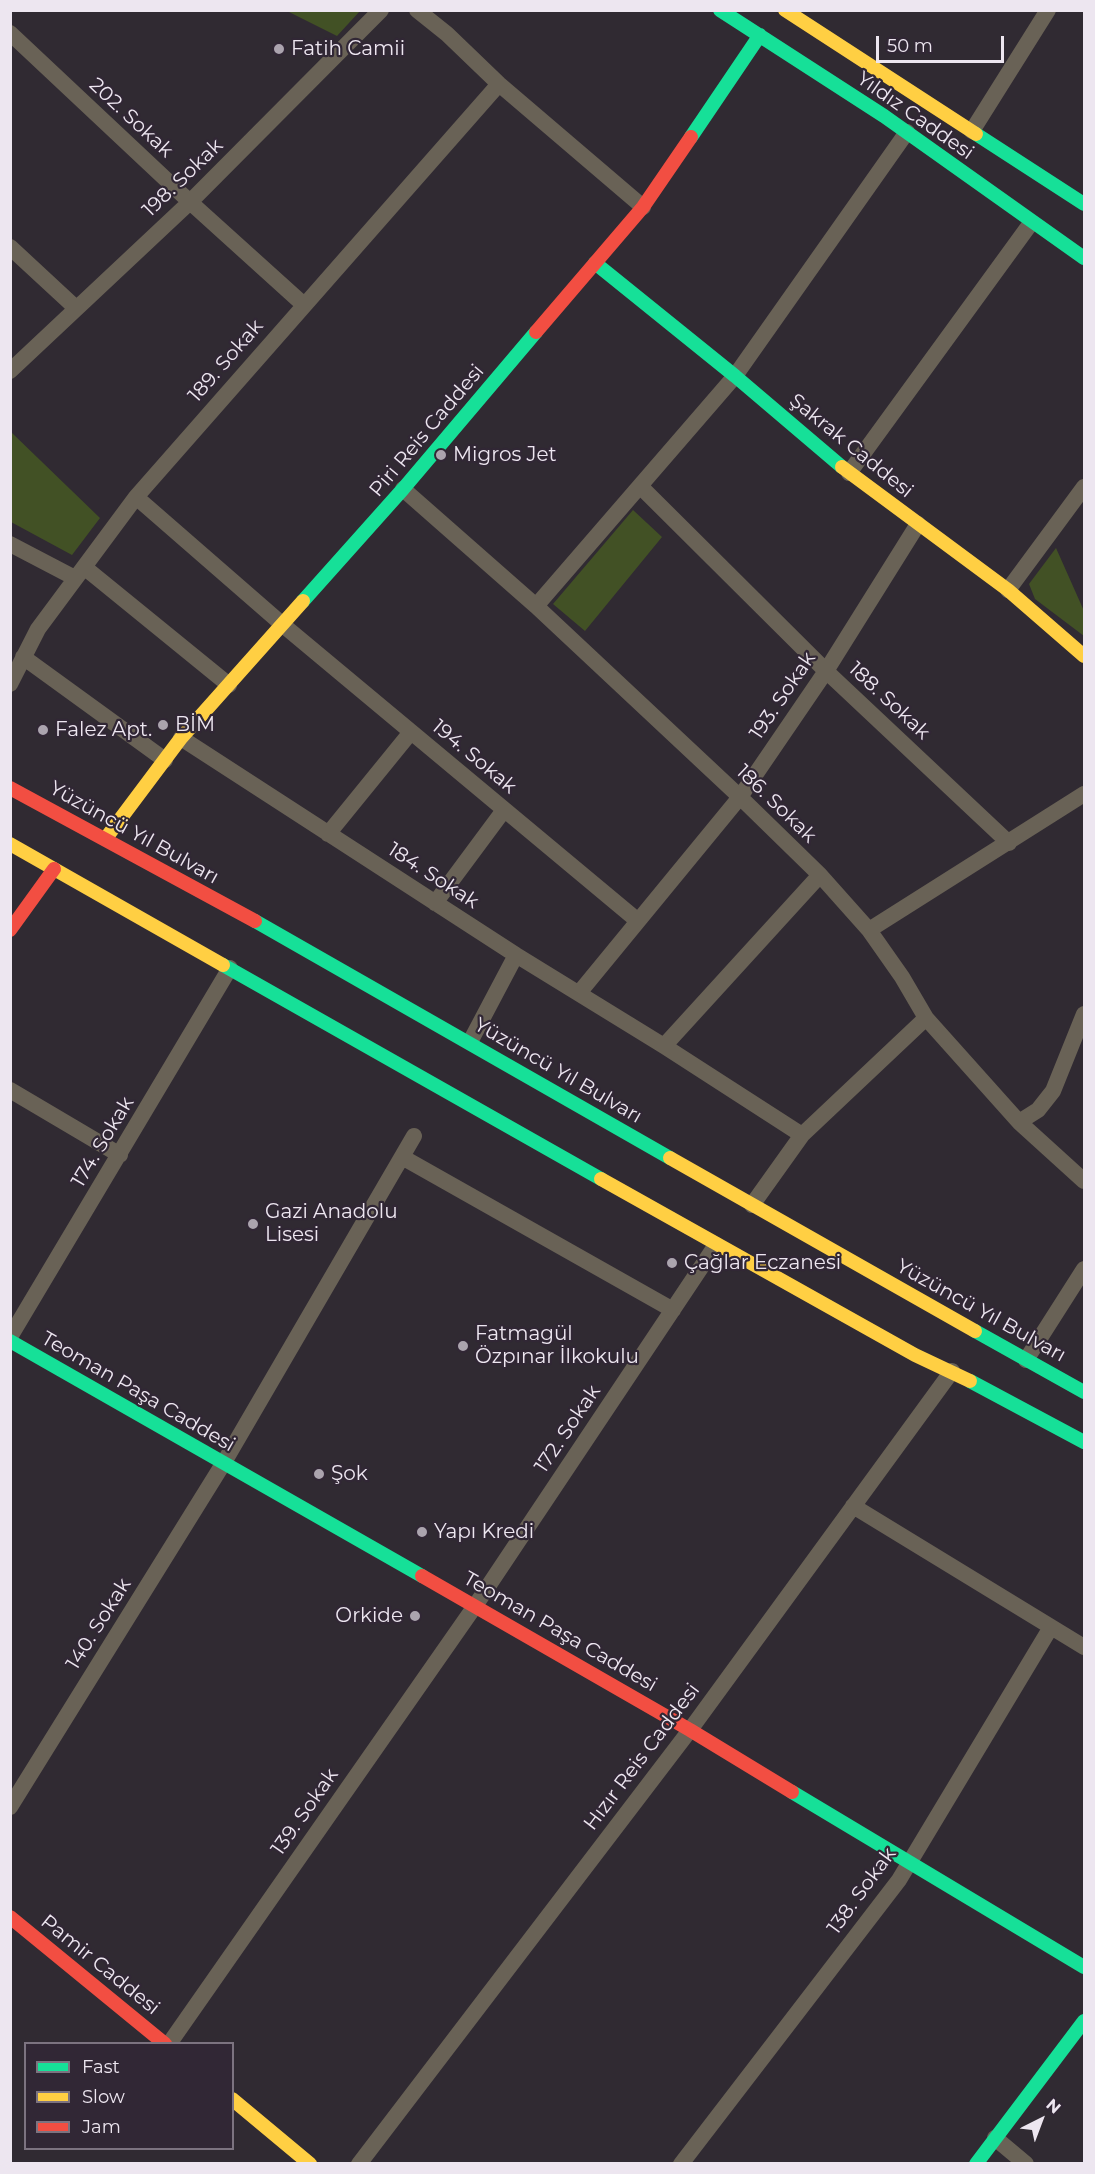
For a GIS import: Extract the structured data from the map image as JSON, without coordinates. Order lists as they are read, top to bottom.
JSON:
{
  "streets": {
    "street": [
      "Yıldız Caddesi",
      "202. Sokak",
      "198. Sokak",
      "189. Sokak",
      "Piri Reis Caddesi",
      "Şakrak Caddesi",
      "193. Sokak",
      "188. Sokak",
      "194. Sokak",
      "186. Sokak",
      "Yüzüncü Yıl Bulvarı",
      "184. Sokak",
      "174. Sokak",
      "Teoman Paşa Caddesi",
      "172. Sokak",
      "140. Sokak",
      "Hızır Reis Caddesi",
      "139. Sokak",
      "138. Sokak",
      "Pamir Caddesi"
    ]
  },
  "crossings": [
    ["Yıldız Caddesi", "Piri Reis Caddesi"],
    ["202. Sokak", "198. Sokak"],
    ["202. Sokak", "189. Sokak"],
    ["189. Sokak", "194. Sokak"],
    ["Piri Reis Caddesi", "Şakrak Caddesi"],
    ["Piri Reis Caddesi", "194. Sokak"],
    ["Piri Reis Caddesi", "186. Sokak"],
    ["Piri Reis Caddesi", "Yüzüncü Yıl Bulvarı"],
    ["Piri Reis Caddesi", "184. Sokak"],
    ["Şakrak Caddesi", "193. Sokak"],
    ["193. Sokak", "188. Sokak"],
    ["193. Sokak", "194. Sokak"],
    ["193. Sokak", "186. Sokak"],
    ["193. Sokak", "184. Sokak"],
    ["174. Sokak", "Teoman Paşa Caddesi"],
    ["Teoman Paşa Caddesi", "172. Sokak"],
    ["Teoman Paşa Caddesi", "140. Sokak"],
    ["Teoman Paşa Caddesi", "Hızır Reis Caddesi"],
    ["Teoman Paşa Caddesi", "139. Sokak"],
    ["Teoman Paşa Caddesi", "138. Sokak"],
    ["172. Sokak", "139. Sokak"]
  ],
  "places": [
    "Fatih Camii",
    "Migros Jet",
    "BİM",
    "Falez Apt.",
    "Gazi Anadolu Lisesi",
    "Çağlar Eczanesi",
    "Fatmagül Özpınar İlkokulu",
    "Şok",
    "Yapı Kredi",
    "Orkide"
  ],
  "legend": ["Fast", "Slow", "Jam"],
  "scale_bar": "50 m",
  "north": "top right"
}
